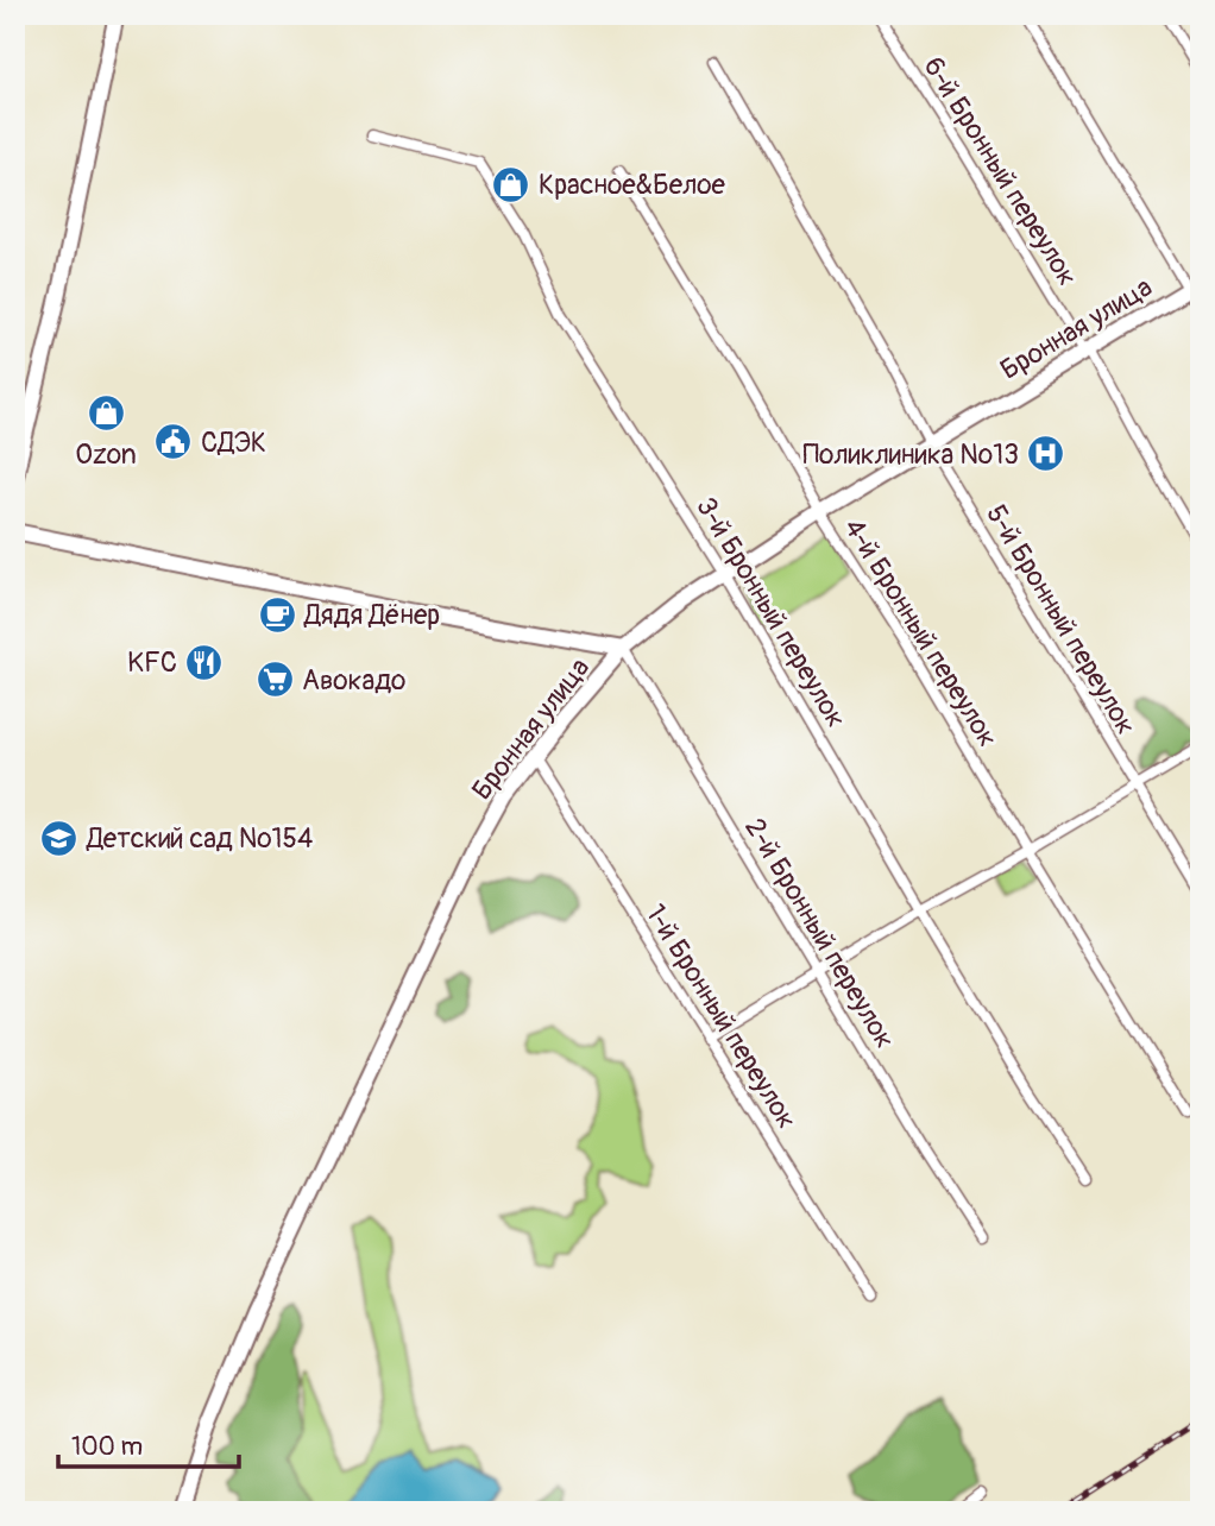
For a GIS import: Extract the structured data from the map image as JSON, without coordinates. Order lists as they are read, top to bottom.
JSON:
{
  "streets": {
    "street": [
      "6-й Бронный переулок",
      "Бронная улица",
      "3-й Бронный переулок",
      "5-й Бронный переулок",
      "4-й Бронный переулок",
      "2-й Бронный переулок",
      "1-й Бронный переулок"
    ]
  },
  "crossings": [
    ["6-й Бронный переулок", "Бронная улица"],
    ["Бронная улица", "3-й Бронный переулок"],
    ["Бронная улица", "5-й Бронный переулок"],
    ["Бронная улица", "4-й Бронный переулок"],
    ["Бронная улица", "2-й Бронный переулок"],
    ["Бронная улица", "1-й Бронный переулок"]
  ],
  "places": {
    "shop": ["Красное&Белое", "Ozon"],
    "public building": ["СДЭК"],
    "hospital": ["Поликлиника №13"],
    "cafe": ["Дядя Дёнер"],
    "restaurant": ["KFC"],
    "supermarket": ["Авокадо"],
    "school or university": ["Детский сад №154"]
  },
  "scale_bar": "100 m"
}
